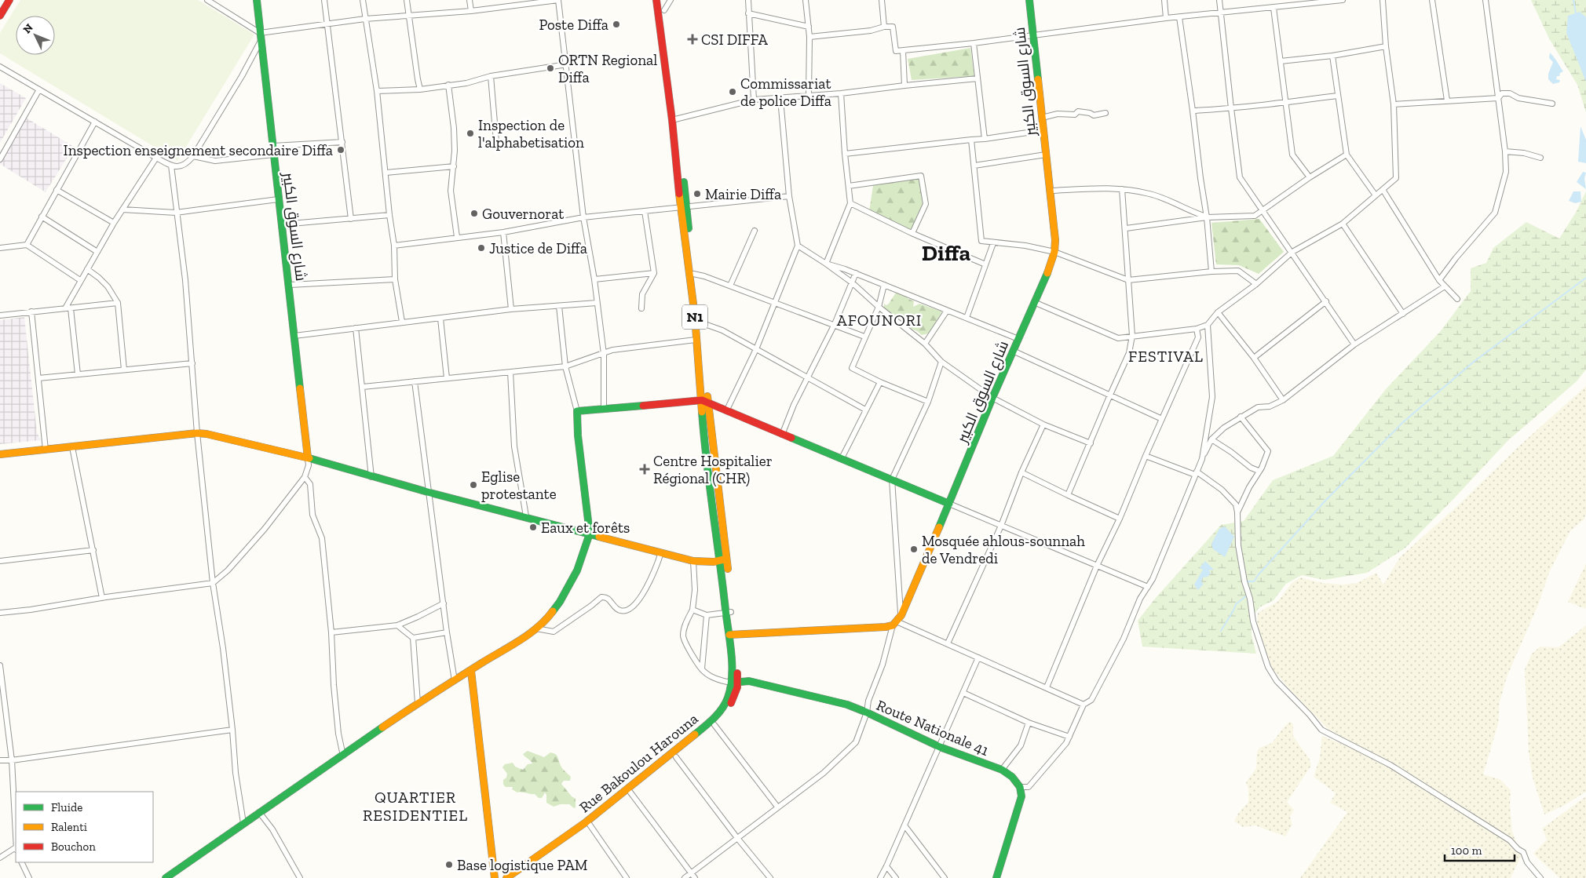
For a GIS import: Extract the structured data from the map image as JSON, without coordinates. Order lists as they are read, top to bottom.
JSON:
{
  "streets": {
    "main road": [
      "شارع السوق الكبير",
      "N1",
      "Route Nationale 41",
      "Rue Bakoulou Harouna"
    ]
  },
  "crossings": [
    ["N1", "Rue Bakoulou Harouna"],
    ["Route Nationale 41", "Rue Bakoulou Harouna"]
  ],
  "districts": [
    "Diffa",
    "AFOUNORI",
    "FESTIVAL",
    "QUARTIER RESIDENTIEL"
  ],
  "places": {
    "other": [
      "Poste Diffa",
      "ORTN Regional Diffa",
      "Commissariat de police Diffa",
      "Inspection de l'alphabetisation",
      "Inspection enseignement secondaire Diffa",
      "Mairie Diffa",
      "Gouvernorat",
      "Justice de Diffa",
      "Eglise protestante",
      "Eaux et forêts",
      "Mosquée ahlous-sounnah de Vendredi",
      "Base logistique PAM"
    ],
    "health": ["CSI DIFFA", "Centre Hospitalier Régional (CHR)"]
  },
  "legend": ["Fluide", "Ralenti", "Bouchon"],
  "scale_bar": "100 m",
  "north": "top left"
}
